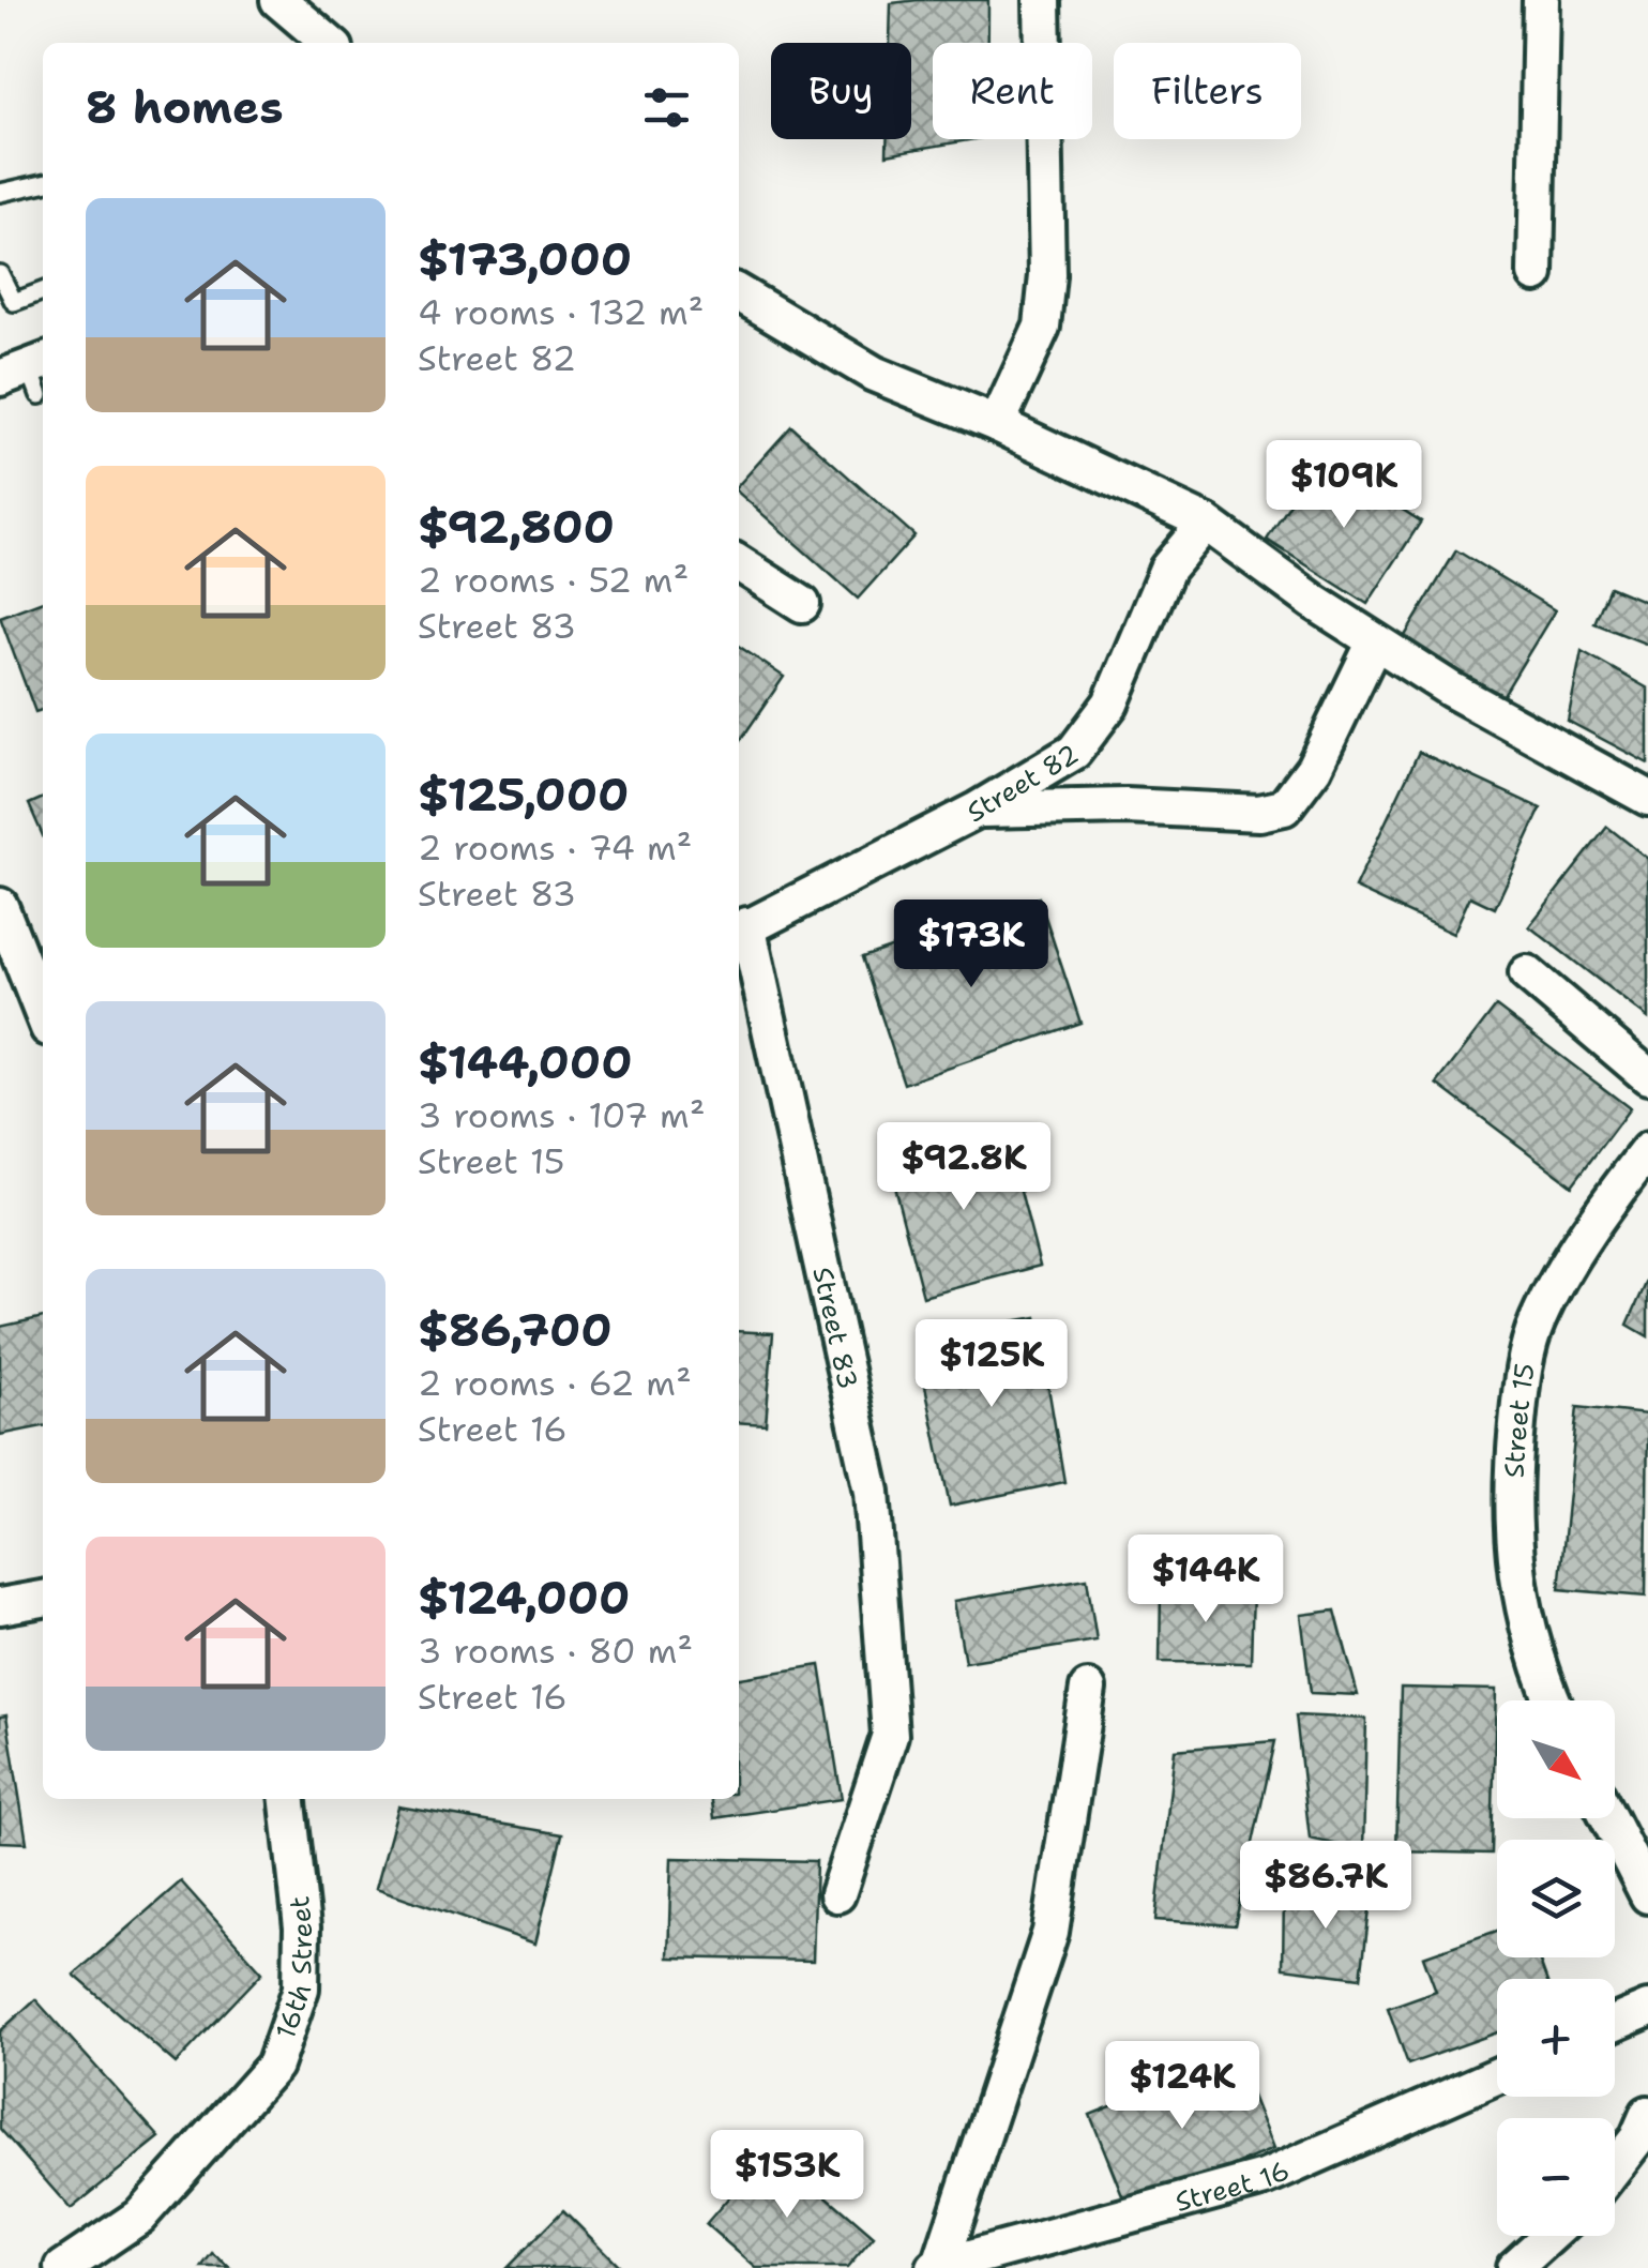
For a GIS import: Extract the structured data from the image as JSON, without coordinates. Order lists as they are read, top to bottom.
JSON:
{
  "streets": {
    "street": [
      "Street 82",
      "Street 83",
      "Street 15",
      "16th Street",
      "Street 16"
    ]
  },
  "crossings": [
    ["Street 82", "Street 83"]
  ],
  "north": "bottom right",
  "page": {
    "chip": ["Buy", "Rent", "Filters"],
    "heading": "8 homes",
    "list": [
      {
        "name": "$173,000",
        "note": "4 rooms · 132 m² · Street 82"
      },
      {
        "name": "$92,800",
        "note": "2 rooms · 52 m² · Street 83"
      },
      {
        "name": "$125,000",
        "note": "2 rooms · 74 m² · Street 83"
      },
      {
        "name": "$144,000",
        "note": "3 rooms · 107 m² · Street 15"
      },
      {
        "name": "$86,700",
        "note": "2 rooms · 62 m² · Street 16"
      },
      {
        "name": "$124,000",
        "note": "3 rooms · 80 m² · Street 16"
      }
    ],
    "price": [
      "$109K",
      "$173K",
      "$92.8K",
      "$125K",
      "$144K",
      "$86.7K",
      "$124K",
      "$153K"
    ],
    "map_buttons": ["+", "−"]
  }
}
